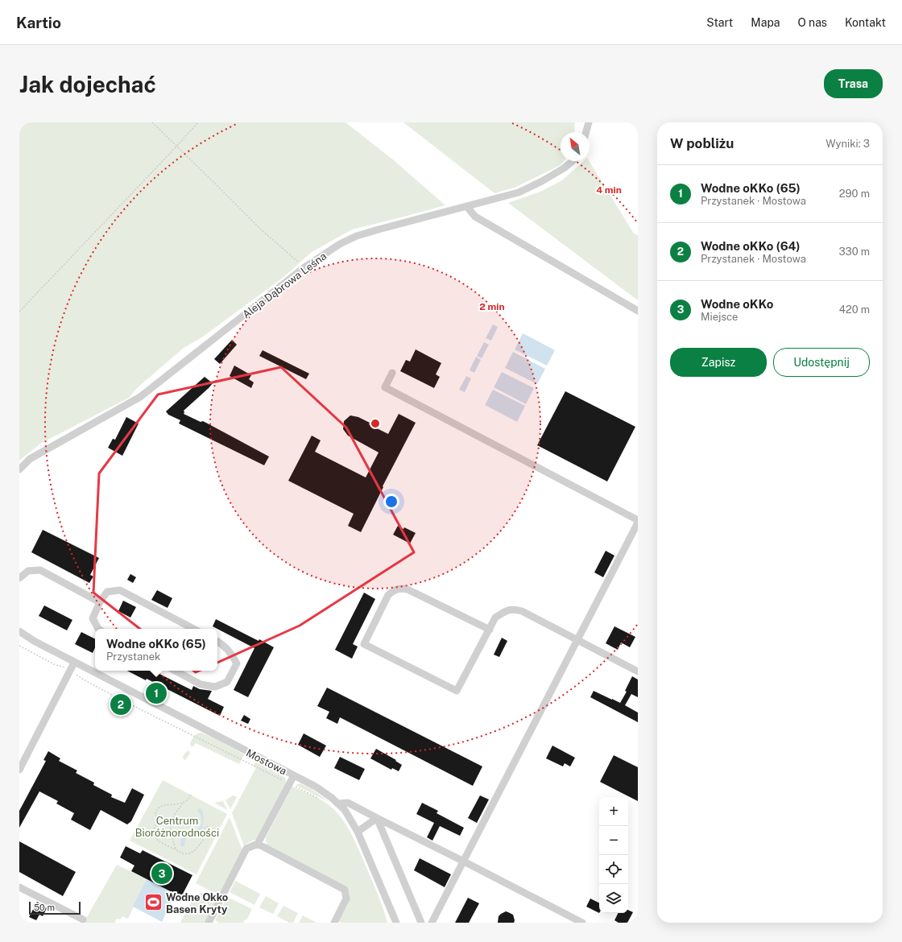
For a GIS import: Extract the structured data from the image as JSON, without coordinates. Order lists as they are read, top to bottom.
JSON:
{
  "streets": {
    "street": ["Aleja Dąbrowa Leśna", "Mostowa"]
  },
  "parks": ["Centrum Bioróżnorodności"],
  "places": {
    "sports": ["Wodne Okko Basen Kryty"]
  },
  "scale_bar": "50 m",
  "north": "top left",
  "page": {
    "header": "Kartio",
    "nav": [
      "Start",
      "Mapa",
      "O nas",
      "Kontakt"
    ],
    "buttons": [
      "Trasa",
      ["Zapisz", "Udostępnij"]
    ],
    "title": "Jak dojechać",
    "heading": ["W pobliżu", "Wyniki: 3"],
    "list": [
      {
        "mark": "1",
        "name": "Wodne oKKo (65)",
        "note": "Przystanek · Mostowa",
        "value": "290 m"
      },
      {
        "mark": "2",
        "name": "Wodne oKKo (64)",
        "note": "Przystanek · Mostowa",
        "value": "330 m"
      },
      {
        "mark": "3",
        "name": "Wodne oKKo",
        "note": "Miejsce",
        "value": "420 m"
      }
    ],
    "popup": ["Wodne oKKo (65)", "Przystanek"],
    "pins": ["1", "2", "3"],
    "map_buttons": ["+", "−"],
    "scale": "50 m"
  },
  "rings": ["4 min", "2 min"]
}
